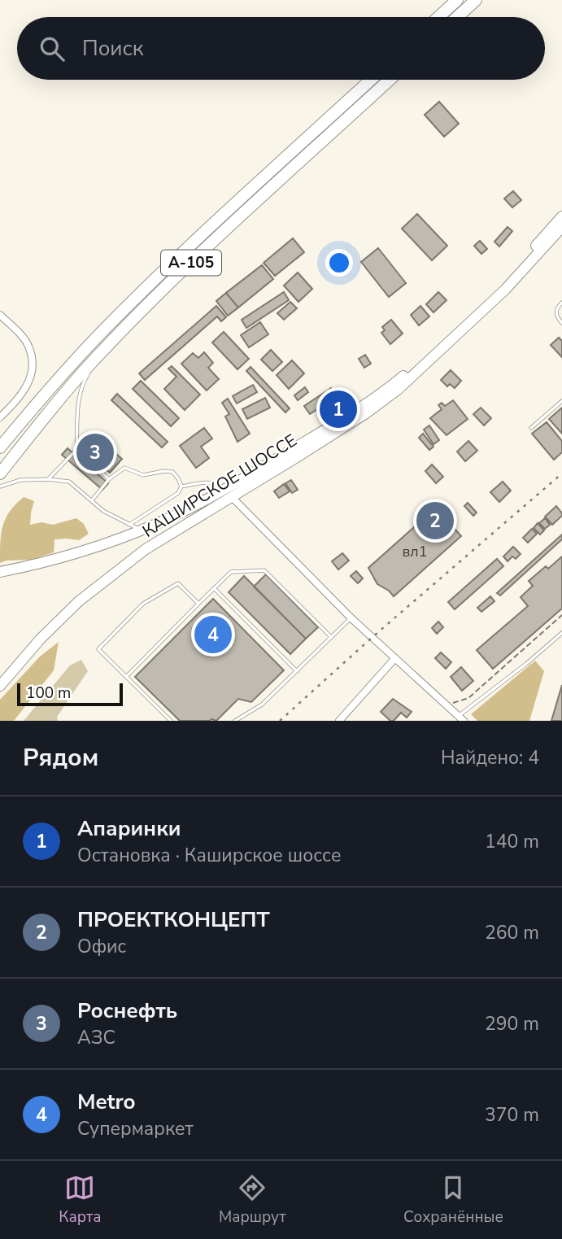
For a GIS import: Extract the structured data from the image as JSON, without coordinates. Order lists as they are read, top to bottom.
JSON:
{
  "streets": {
    "highway": ["А-105"],
    "main road": ["КАШИРСКОЕ ШОССЕ"]
  },
  "house_numbers": ["вл1"],
  "scale_bar": "100 m",
  "page": {
    "search": "Поиск",
    "pins": [
      "1",
      "3",
      "2",
      "4"
    ],
    "scale": "100 m",
    "heading": ["Рядом", "Найдено: 4"],
    "list": [
      {
        "mark": "1",
        "name": "Апаринки",
        "note": "Остановка · Каширское шоссе",
        "value": "140 m"
      },
      {
        "mark": "2",
        "name": "ПРОЕКТКОНЦЕПТ",
        "note": "Офис",
        "value": "260 m"
      },
      {
        "mark": "3",
        "name": "Роснефть",
        "note": "АЗС",
        "value": "290 m"
      },
      {
        "mark": "4",
        "name": "Metro",
        "note": "Супермаркет",
        "value": "370 m"
      }
    ],
    "nav": ["Карта", "Маршрут", "Сохранённые"]
  }
}
